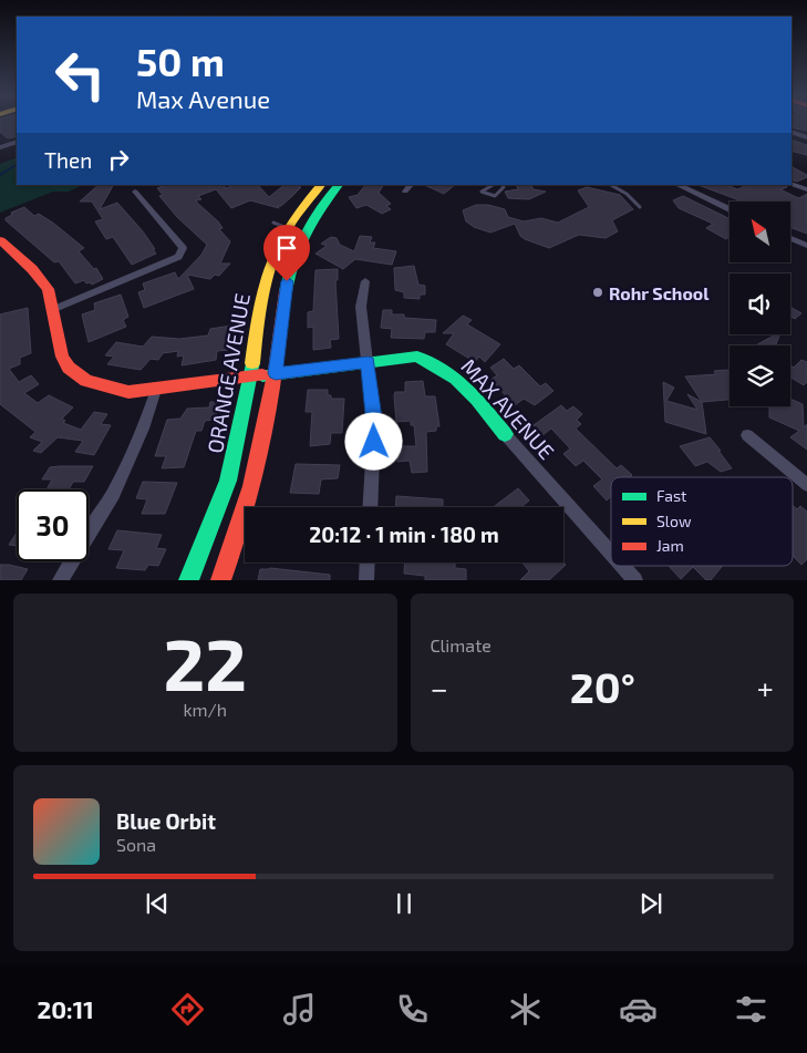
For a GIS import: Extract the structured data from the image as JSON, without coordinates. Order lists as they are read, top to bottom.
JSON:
{
  "streets": {
    "main road": ["ORANGE AVENUE", "MAX AVENUE"]
  },
  "crossings": [
    ["ORANGE AVENUE", "MAX AVENUE"]
  ],
  "places": ["Rohr School"],
  "legend": ["Fast", "Slow", "Jam"],
  "north": "top left",
  "page": {
    "turn": ["50 m", "Max Avenue"],
    "then": "Then",
    "limit": "30",
    "trip": "20:12 · 1 min · 180 m",
    "tile": [
      ["22", "km/h"],
      "Climate"
    ],
    "heat": ["−", "20°", "+"],
    "song": ["Blue Orbit", "Sona"],
    "tabs": "20:11"
  }
}
